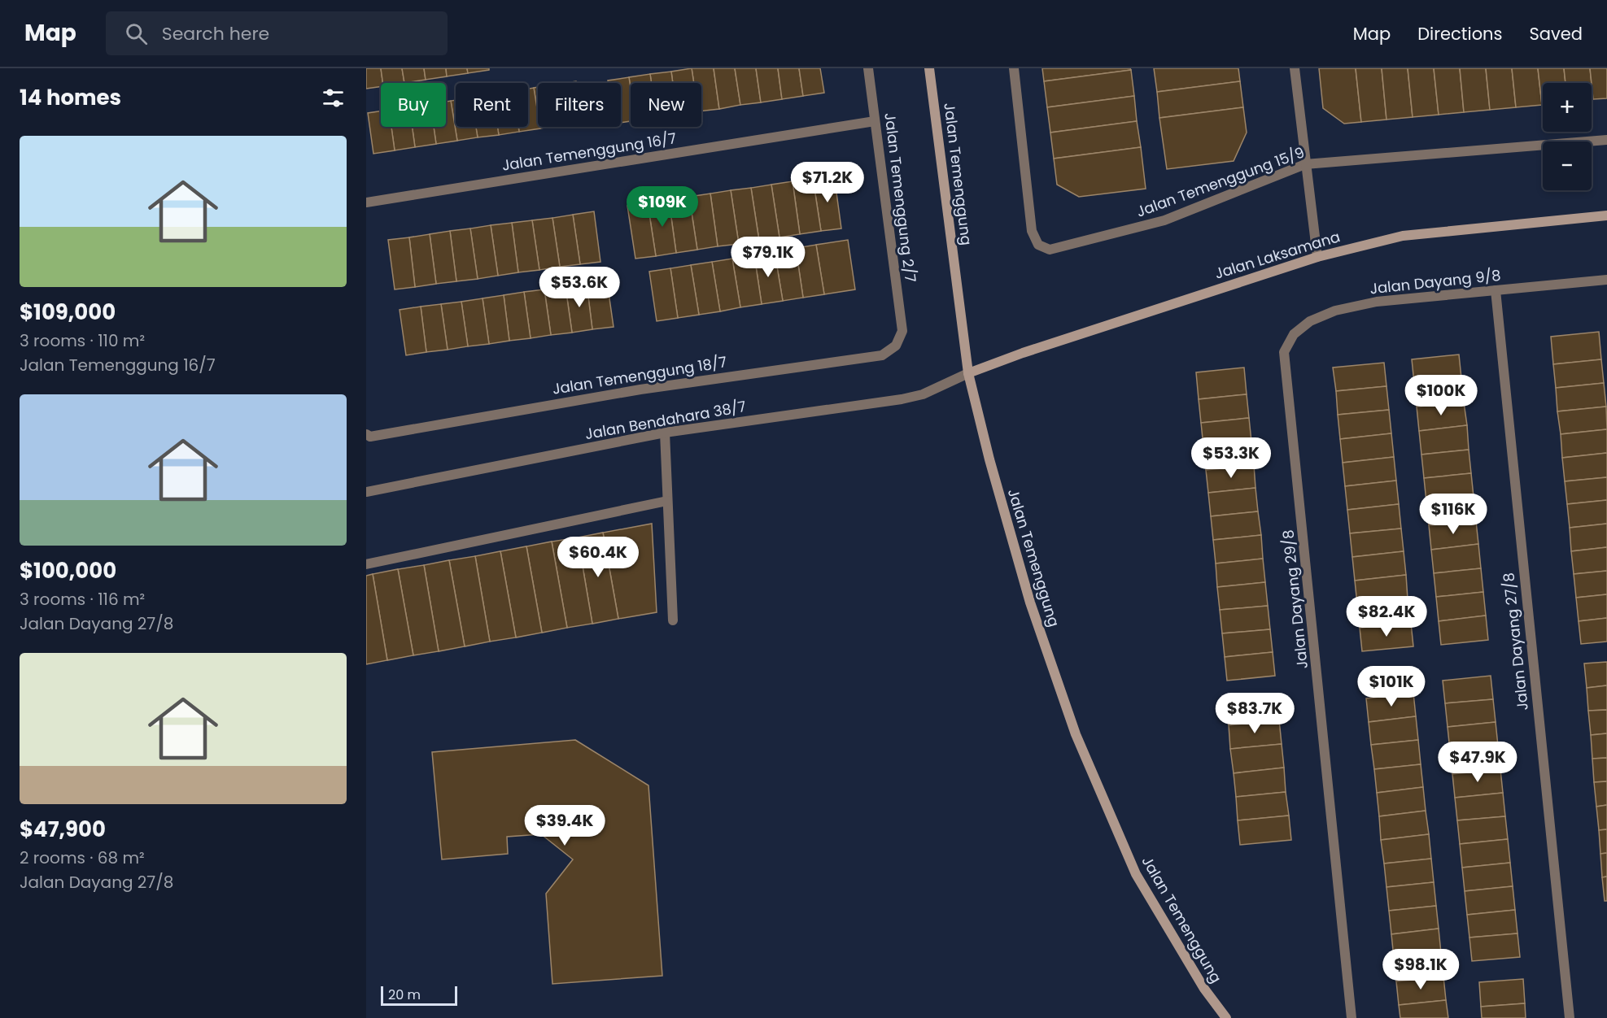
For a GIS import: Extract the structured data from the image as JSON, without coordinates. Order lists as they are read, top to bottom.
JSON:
{
  "streets": {
    "street": [
      "Jalan Temenggung 16/7",
      "Jalan Temenggung",
      "Jalan Temenggung 15/9",
      "Jalan Temenggung 2/7",
      "Jalan Laksamana",
      "Jalan Dayang 9/8",
      "Jalan Temenggung 18/7",
      "Jalan Bendahara 38/7",
      "Jalan Dayang 29/8",
      "Jalan Dayang 27/8"
    ]
  },
  "crossings": [
    ["Jalan Temenggung 16/7", "Jalan Temenggung 2/7"],
    ["Jalan Temenggung", "Jalan Laksamana"],
    ["Jalan Temenggung", "Jalan Bendahara 38/7"],
    ["Jalan Temenggung 2/7", "Jalan Temenggung 18/7"],
    ["Jalan Laksamana", "Jalan Bendahara 38/7"],
    ["Jalan Dayang 9/8", "Jalan Dayang 29/8"],
    ["Jalan Dayang 9/8", "Jalan Dayang 27/8"]
  ],
  "scale_bar": "20 m",
  "page": {
    "header": "Map",
    "search": "Search here",
    "nav": ["Map", "Directions", "Saved"],
    "heading": "14 homes",
    "map_buttons": ["+", "−"],
    "chip": [
      "Buy",
      "Rent",
      "Filters",
      "New"
    ],
    "list": [
      {
        "name": "$109,000",
        "note": "3 rooms · 110 m² · Jalan Temenggung 16/7"
      },
      {
        "name": "$100,000",
        "note": "3 rooms · 116 m² · Jalan Dayang 27/8"
      },
      {
        "name": "$47,900",
        "note": "2 rooms · 68 m² · Jalan Dayang 27/8"
      }
    ],
    "price": [
      "$71.2K",
      "$109K",
      "$79.1K",
      "$53.6K",
      "$100K",
      "$53.3K",
      "$116K",
      "$60.4K",
      "$82.4K",
      "$101K",
      "$83.7K",
      "$47.9K",
      "$39.4K",
      "$98.1K"
    ],
    "scale": "20 m"
  }
}
